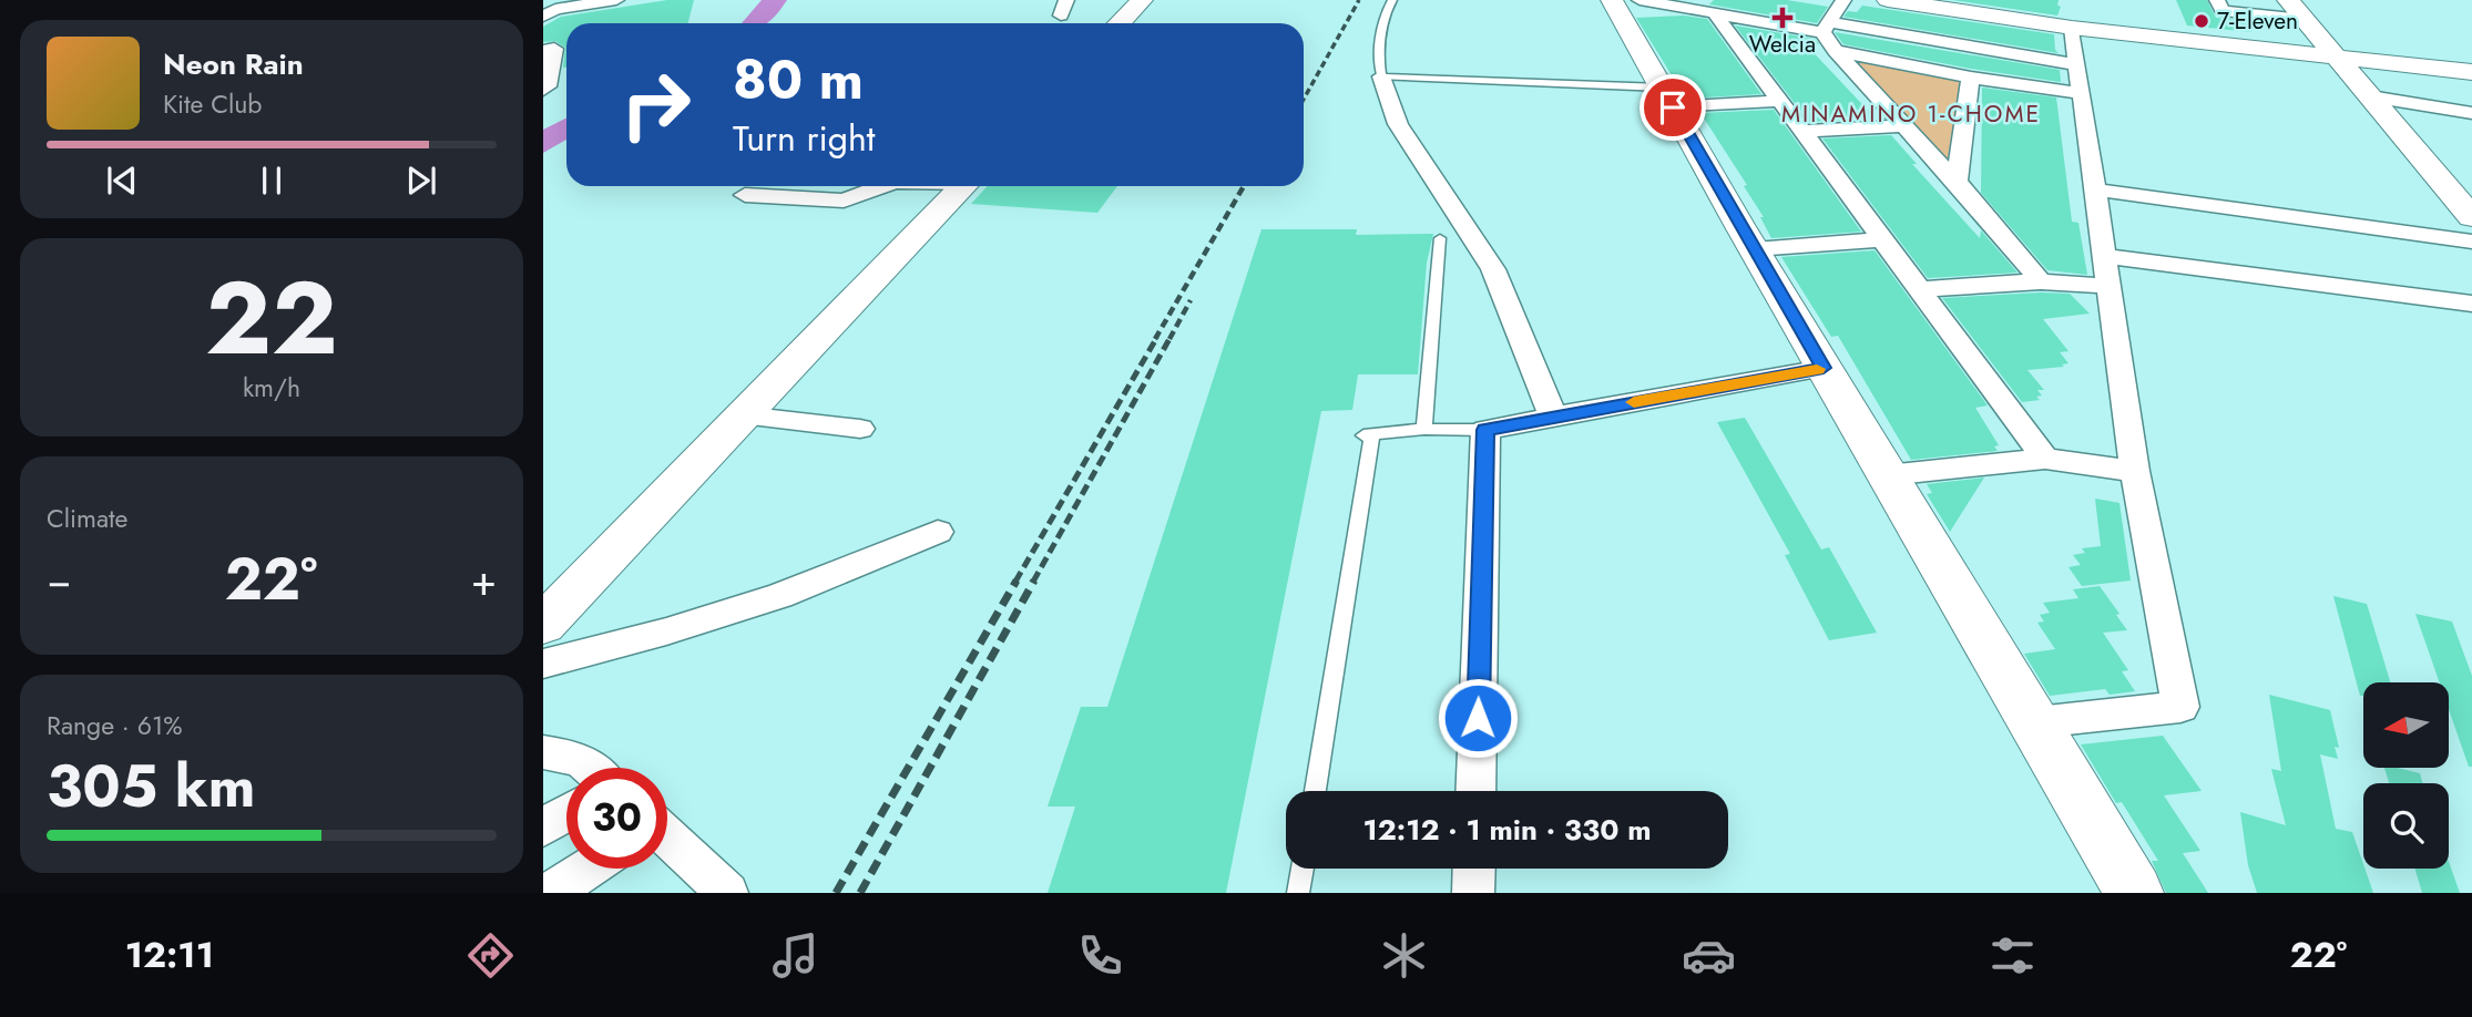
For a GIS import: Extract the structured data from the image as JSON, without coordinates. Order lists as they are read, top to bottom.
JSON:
{
  "districts": ["MINAMINO 1-CHOME"],
  "places": {
    "health": ["Welcia"],
    "other": ["7-Eleven"]
  },
  "north": "left",
  "page": {
    "turn": ["80 m", "Turn right"],
    "song": ["Neon Rain", "Kite Club"],
    "tile": [
      ["22", "km/h"],
      "Climate",
      ["Range · 61%", "305 km"]
    ],
    "heat": ["−", "22°", "+"],
    "limit": "30",
    "trip": "12:12 · 1 min · 330 m",
    "tabs": ["12:11", "22°"]
  }
}
